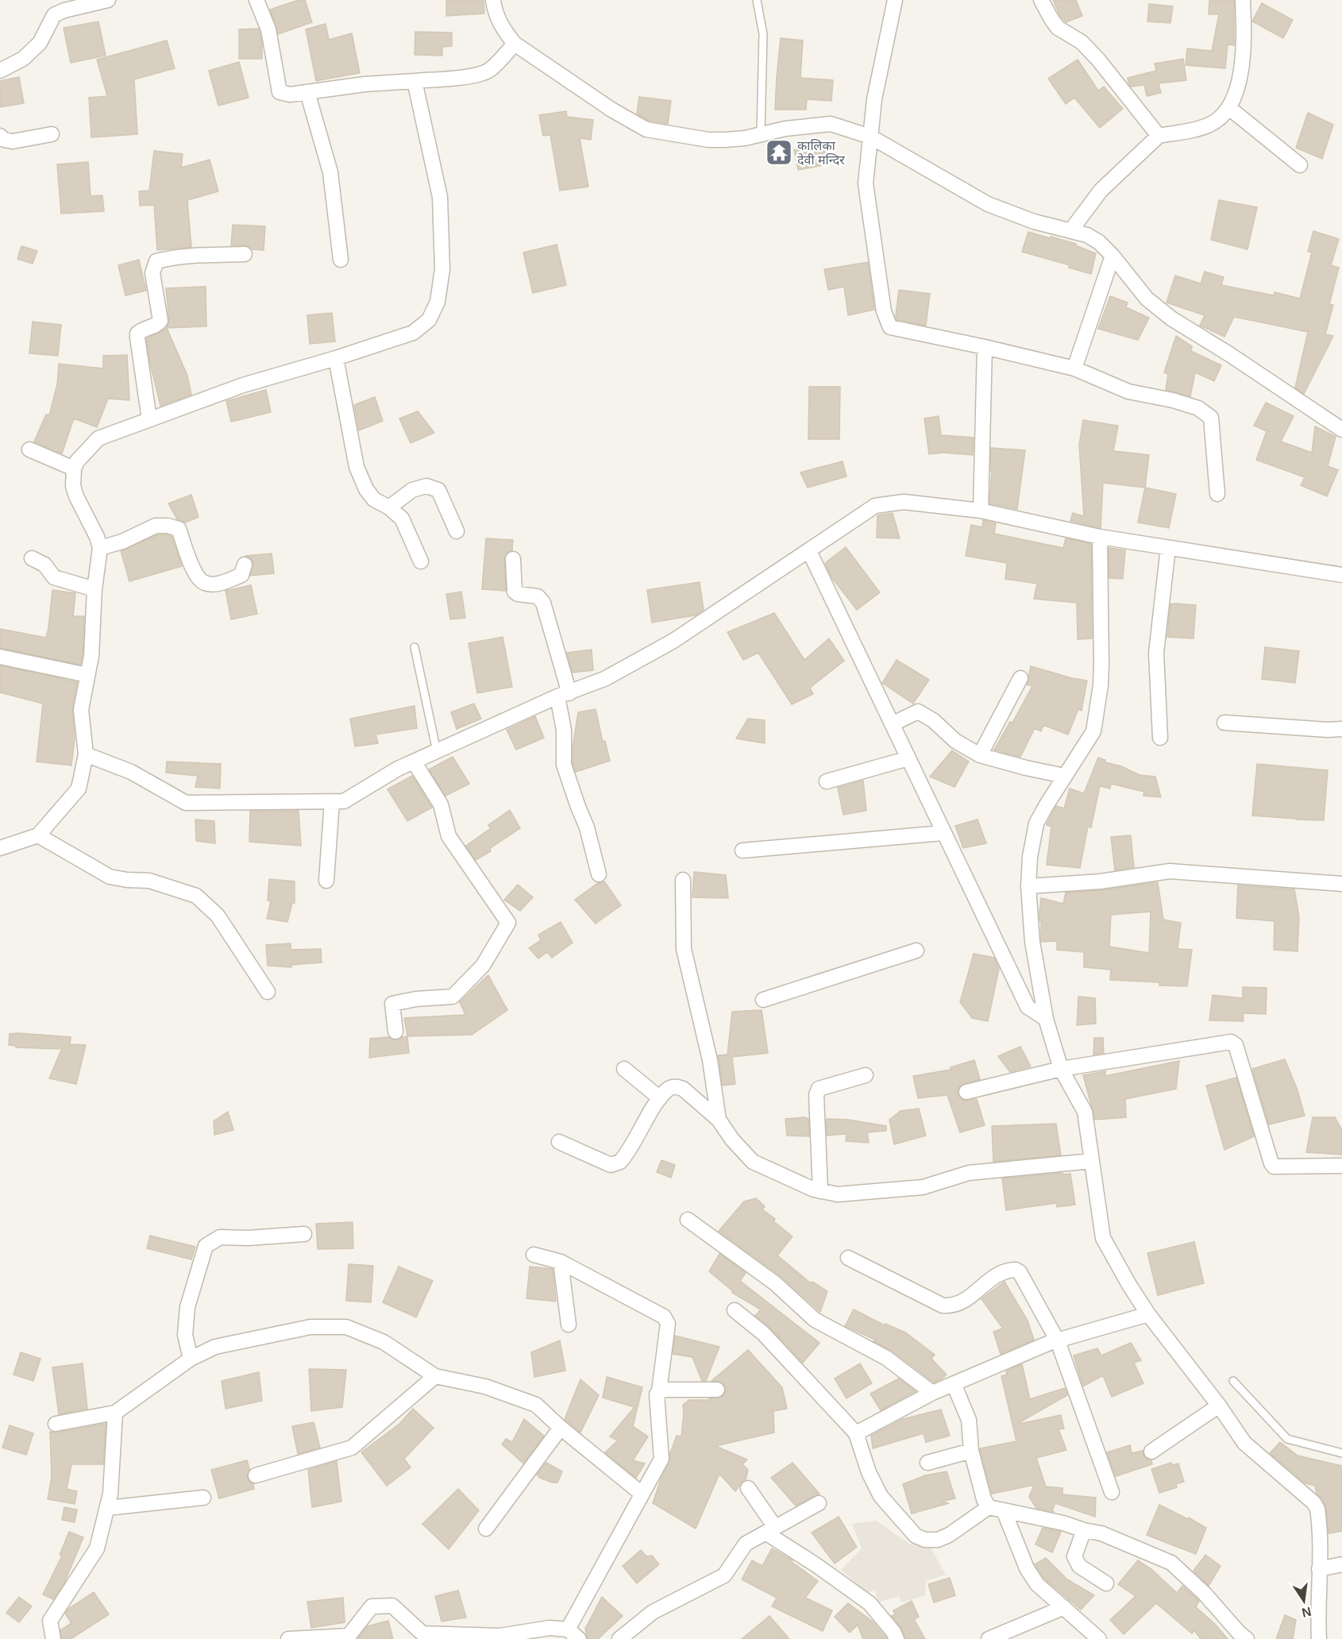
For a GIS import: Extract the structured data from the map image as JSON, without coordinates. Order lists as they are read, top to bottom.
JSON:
{
  "places": {
    "temple": ["कालिका देवी मन्दिर"]
  },
  "north": "bottom"
}
